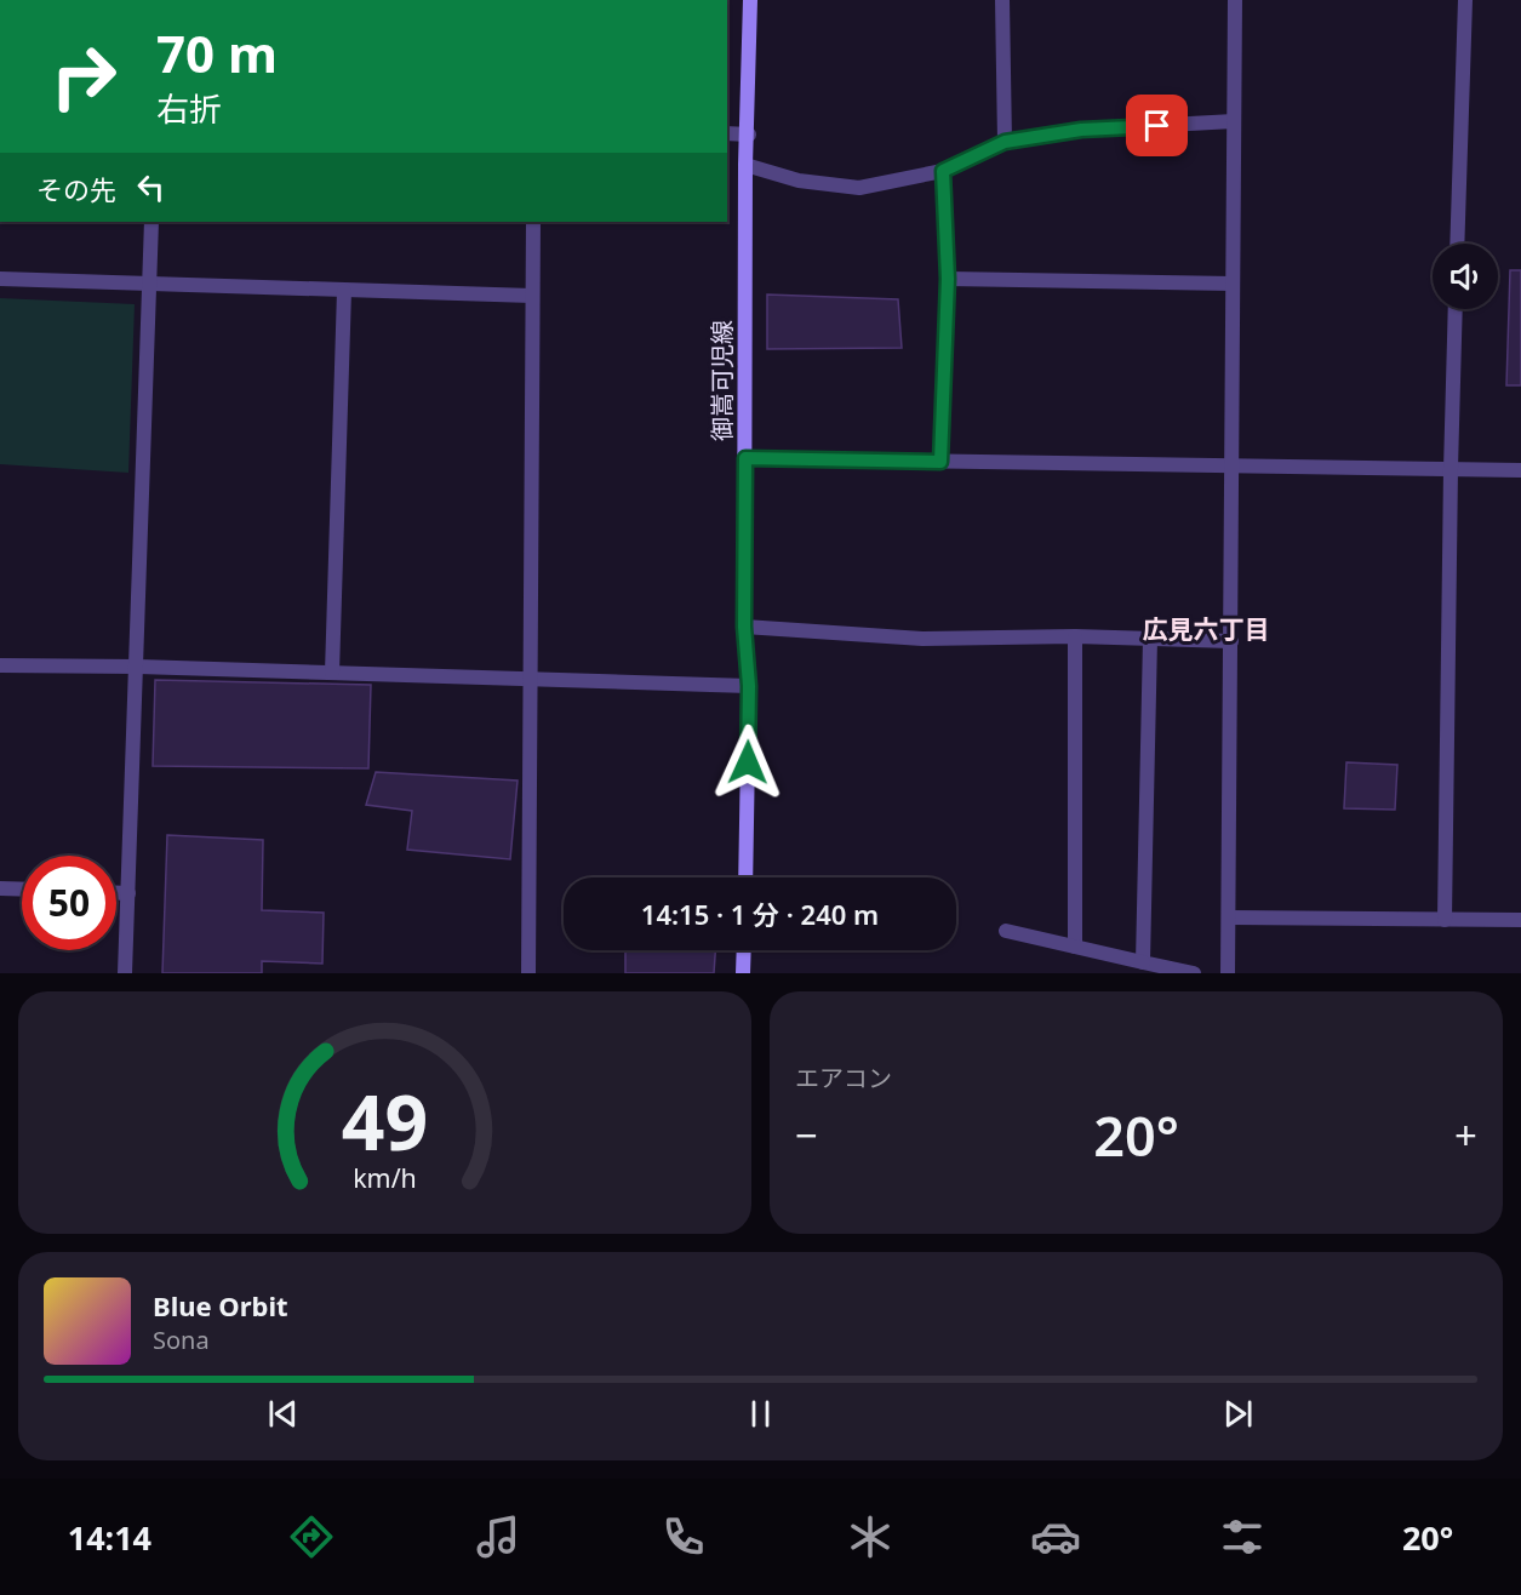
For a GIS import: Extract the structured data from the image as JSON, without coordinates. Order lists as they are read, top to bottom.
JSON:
{
  "streets": {
    "main road": ["御嵩可児線"]
  },
  "districts": ["広見六丁目"],
  "page": {
    "turn": ["70 m", "右折"],
    "then": "その先",
    "limit": "50",
    "trip": "14:15 · 1 分 · 240 m",
    "tile": "エアコン",
    "heat": ["−", "20°", "+"],
    "song": ["Blue Orbit", "Sona"],
    "tabs": ["14:14", "20°"],
    "gauge": ["49", "km/h"]
  }
}
